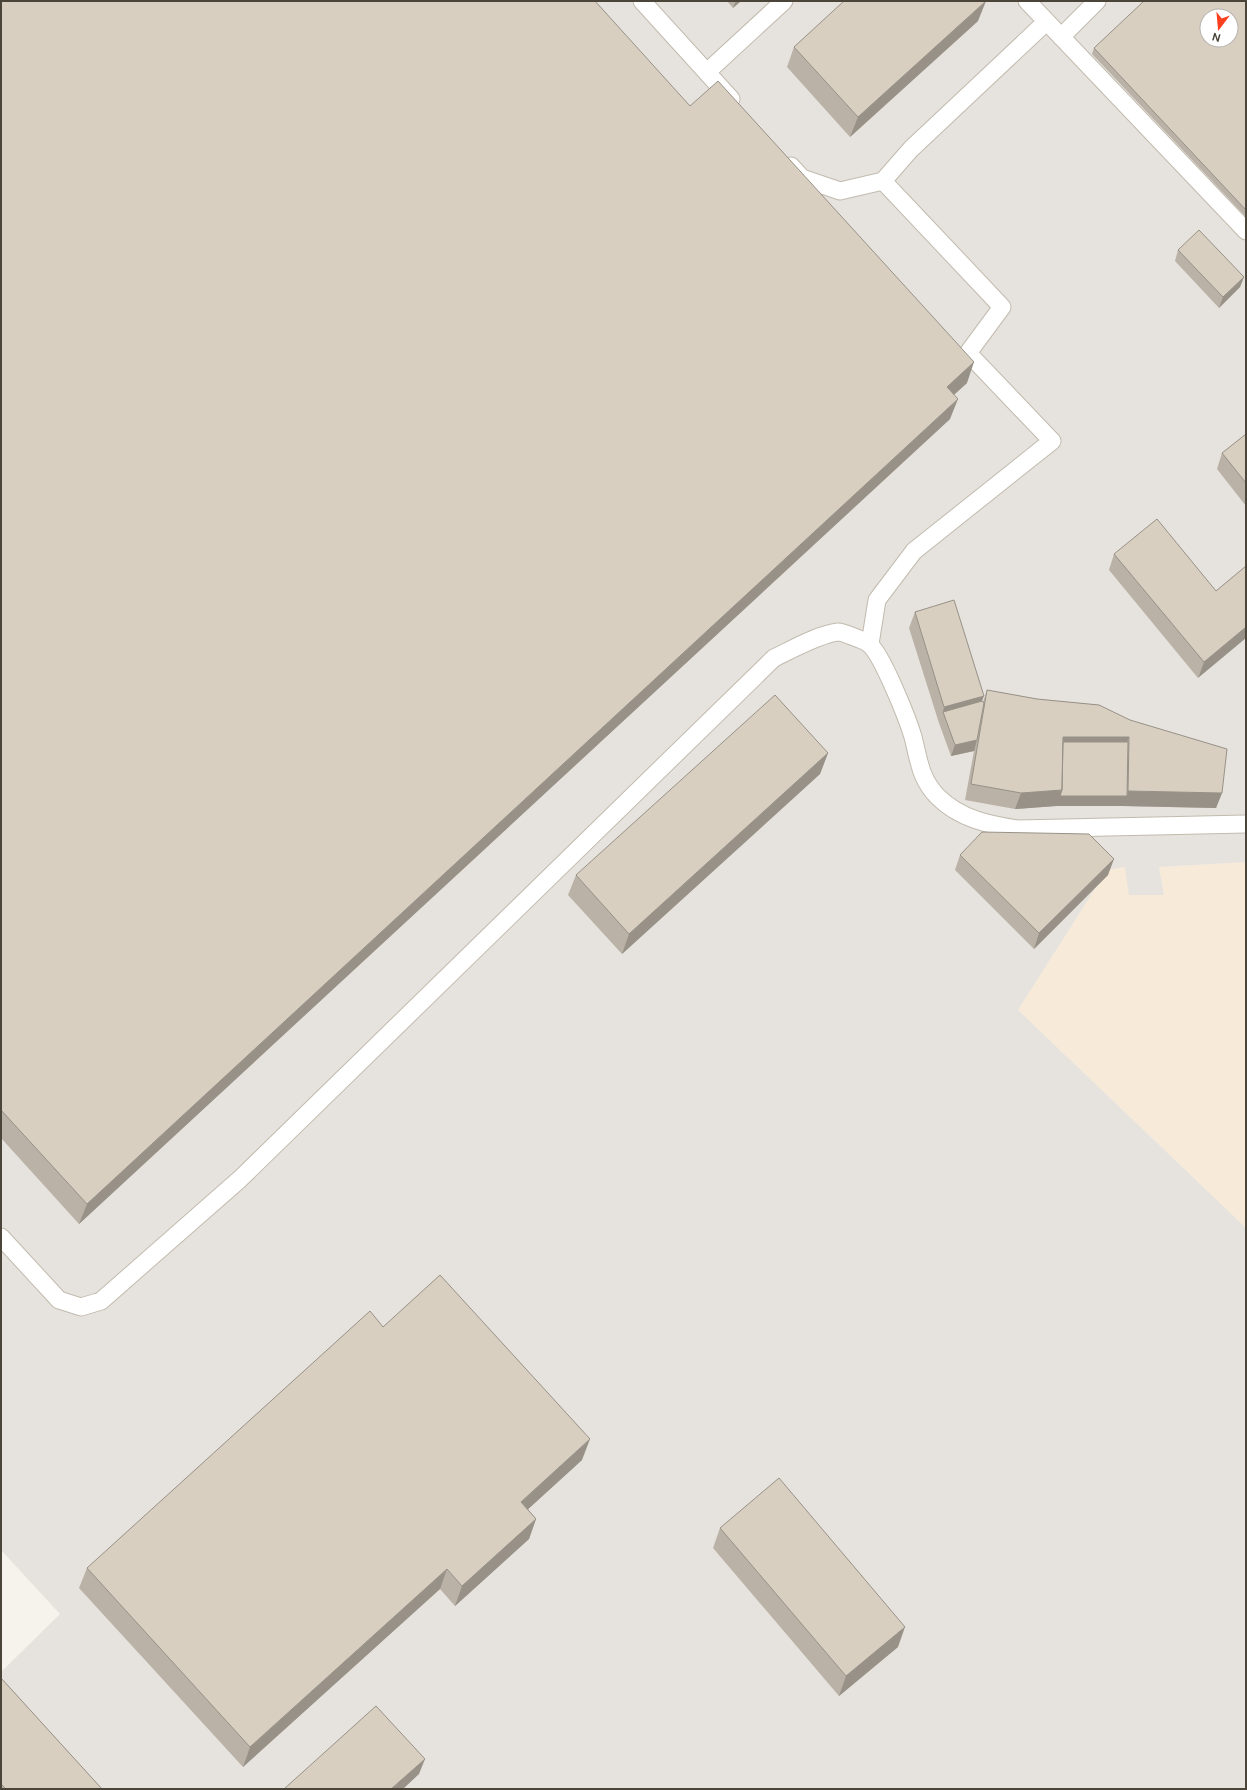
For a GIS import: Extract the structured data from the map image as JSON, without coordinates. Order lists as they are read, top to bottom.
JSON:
{
  "north": "bottom"
}
